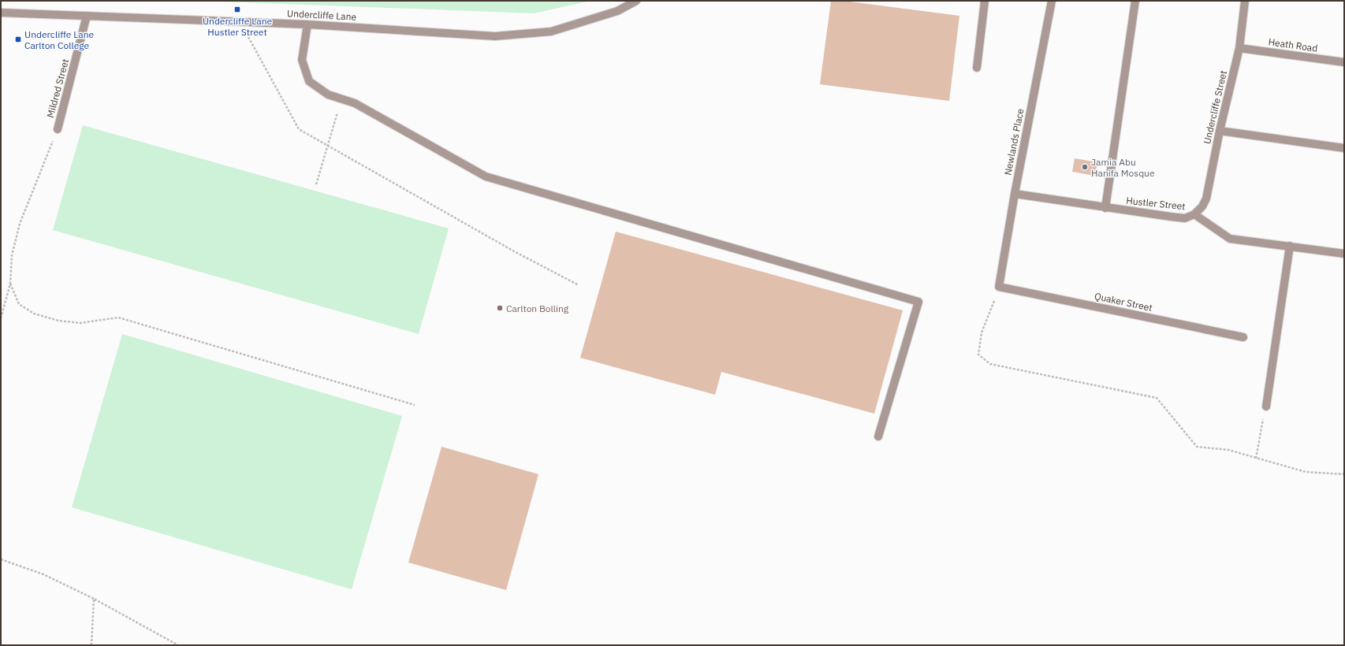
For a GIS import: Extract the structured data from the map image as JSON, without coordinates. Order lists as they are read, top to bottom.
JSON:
{
  "streets": {
    "street": [
      "Undercliffe Lane",
      "Heath Road",
      "Mildred Street",
      "Undercliffe Street",
      "Newlands Place",
      "Hustler Street",
      "Quaker Street"
    ]
  },
  "crossings": [
    ["Undercliffe Lane", "Mildred Street"],
    ["Heath Road", "Undercliffe Street"],
    ["Undercliffe Street", "Hustler Street"],
    ["Newlands Place", "Hustler Street"],
    ["Newlands Place", "Quaker Street"]
  ],
  "places": {
    "transit": ["Undercliffe Lane Hustler Street", "Undercliffe Lane Carlton College"],
    "other": ["Jamia Abu Hanifa Mosque", "Carlton Bolling"]
  }
}
